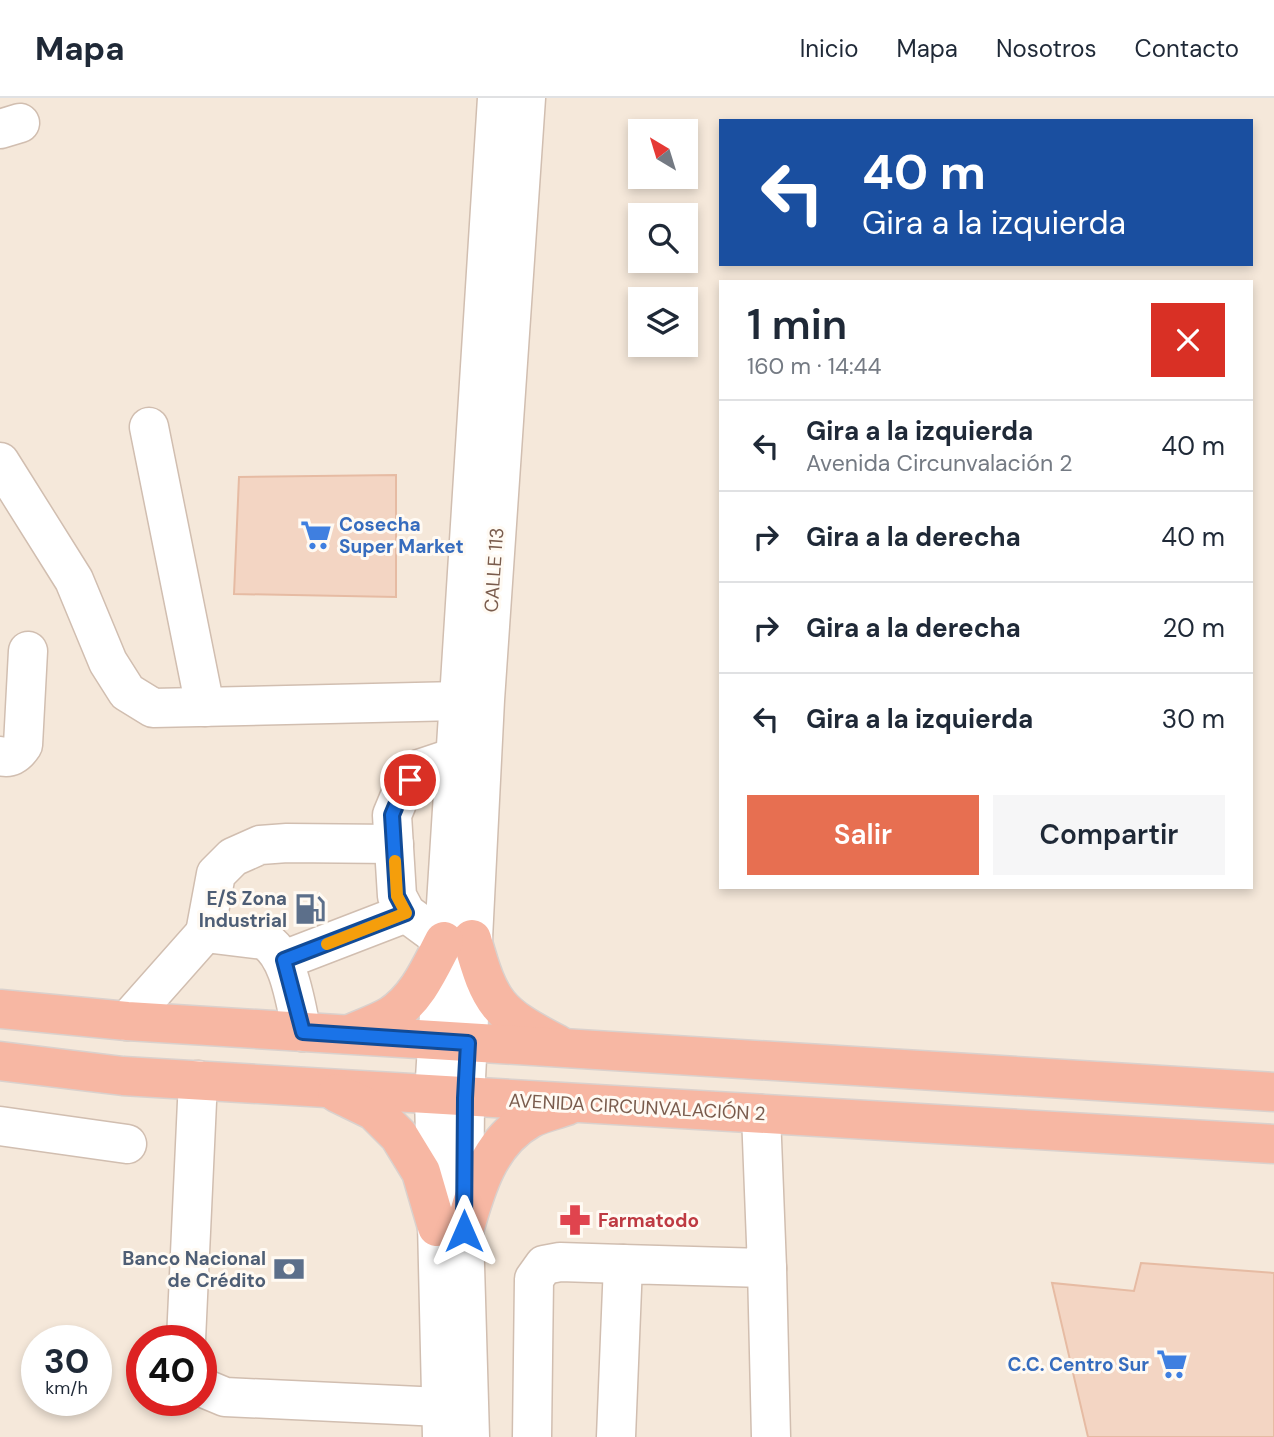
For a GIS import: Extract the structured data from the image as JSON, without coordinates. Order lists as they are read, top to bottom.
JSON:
{
  "streets": {
    "highway": ["AVENIDA CIRCUNVALACIÓN 2"],
    "street": ["CALLE 113"]
  },
  "crossings": [
    ["CALLE 113", "AVENIDA CIRCUNVALACIÓN 2"]
  ],
  "places": {
    "supermarket": ["Cosecha Super Market", "C.C. Centro Sur"],
    "fuel station": ["E/S Zona Industrial"],
    "pharmacy": ["Farmatodo"],
    "bank": ["Banco Nacional de Crédito"]
  },
  "north": "top left",
  "page": {
    "header": "Mapa",
    "nav": [
      "Inicio",
      "Mapa",
      "Nosotros",
      "Contacto"
    ],
    "turn": ["40 m", "Gira a la izquierda"],
    "heading": ["1 min", "160 m · 14:44"],
    "list": [
      {
        "name": "Gira a la izquierda",
        "note": "Avenida Circunvalación 2",
        "value": "40 m"
      },
      {
        "name": "Gira a la derecha",
        "value": "40 m"
      },
      {
        "name": "Gira a la derecha",
        "value": "20 m"
      },
      {
        "name": "Gira a la izquierda",
        "value": "30 m"
      }
    ],
    "buttons": ["Salir", "Compartir"],
    "speed": "30 km/h",
    "limit": "40"
  }
}
